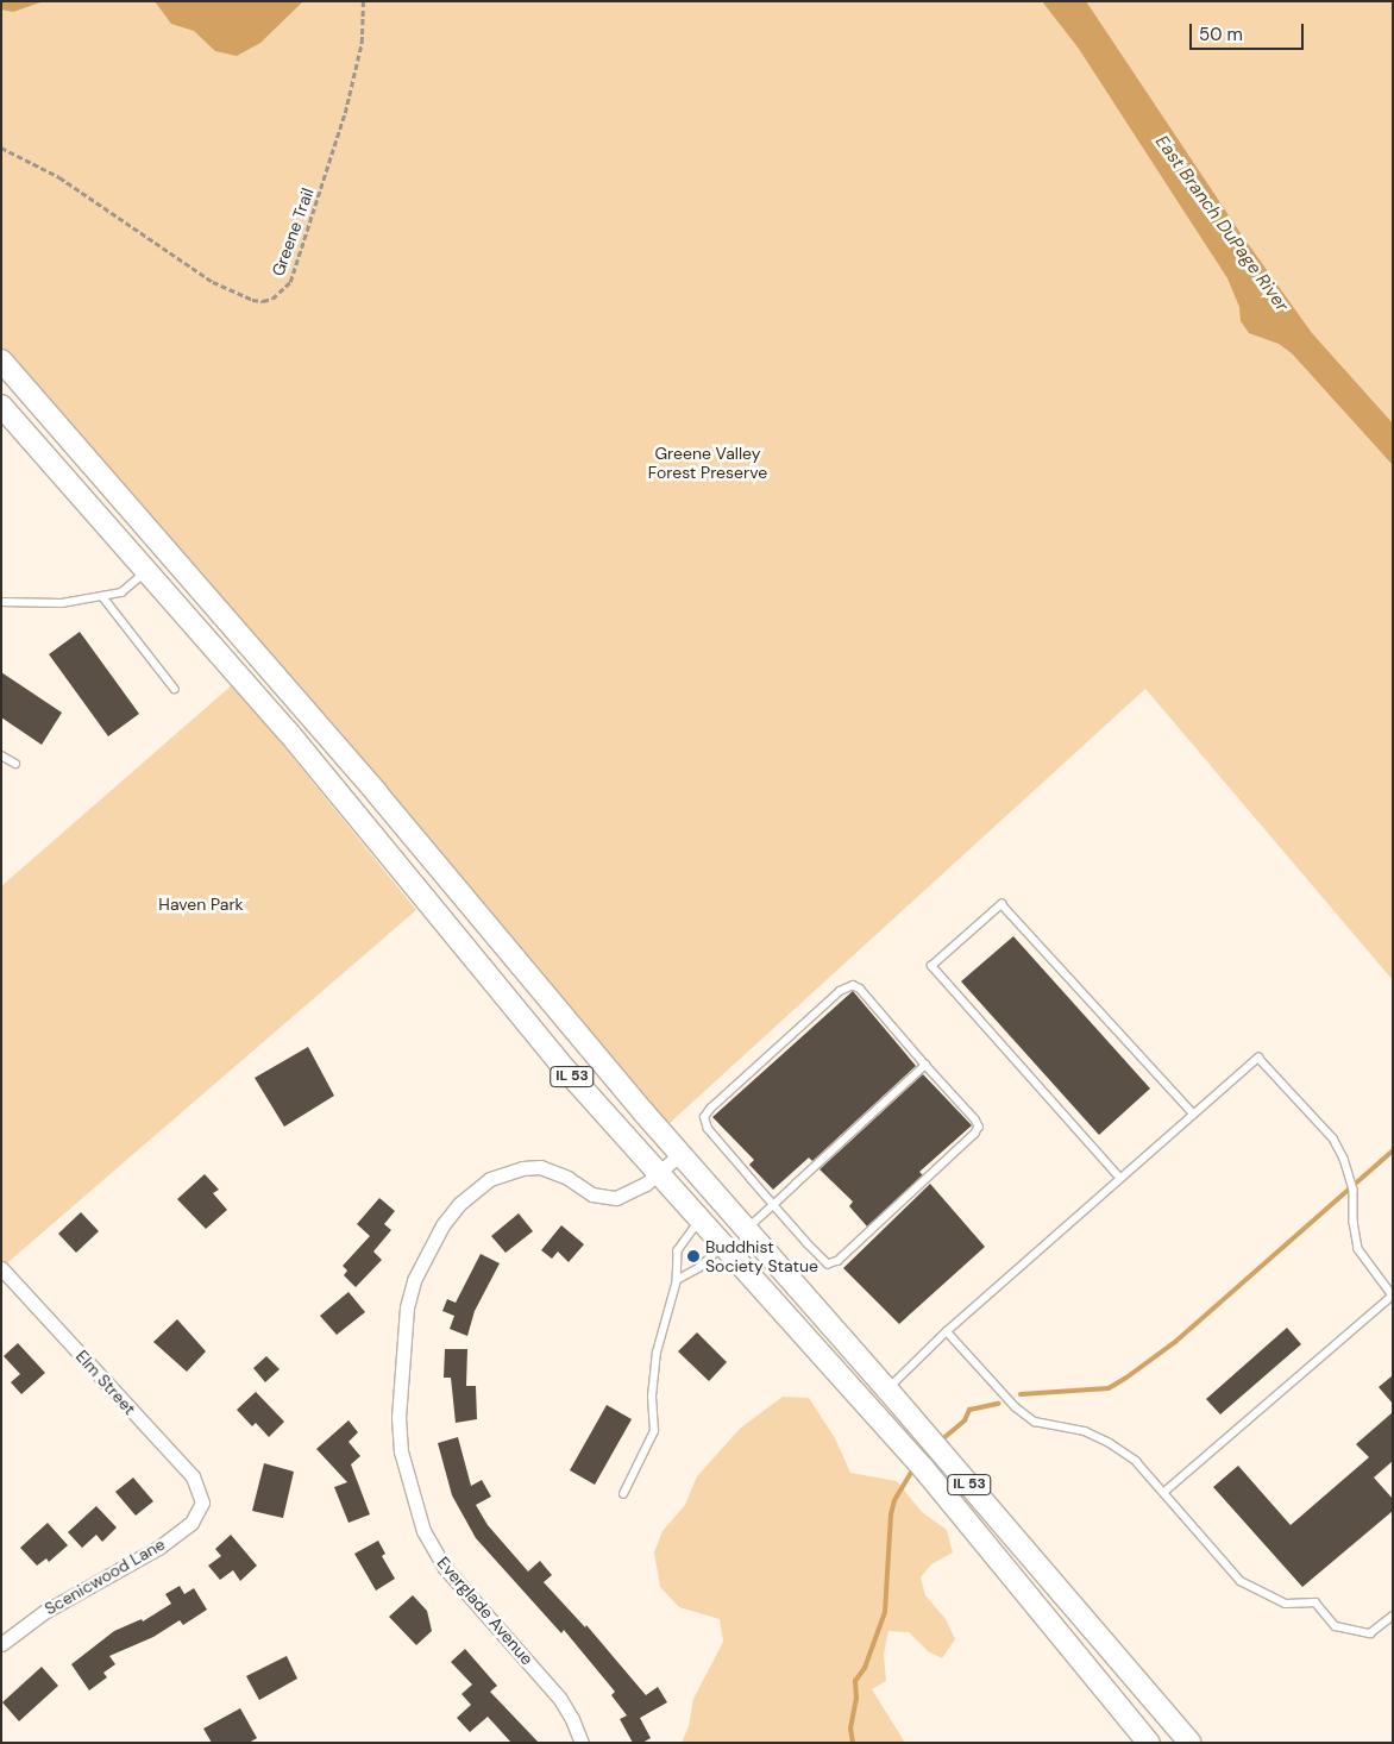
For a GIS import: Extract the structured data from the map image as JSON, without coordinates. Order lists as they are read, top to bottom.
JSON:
{
  "streets": {
    "main road": ["IL 53"],
    "street": ["Elm Street", "Scenicwood Lane", "Everglade Avenue"],
    "path": ["Greene Trail"]
  },
  "crossings": [
    ["IL 53", "Everglade Avenue"],
    ["Elm Street", "Scenicwood Lane"]
  ],
  "water": ["East Branch DuPage River"],
  "parks": ["Greene Valley Forest Preserve", "Haven Park"],
  "places": ["Buddhist Society Statue"],
  "scale_bar": "50 m"
}
